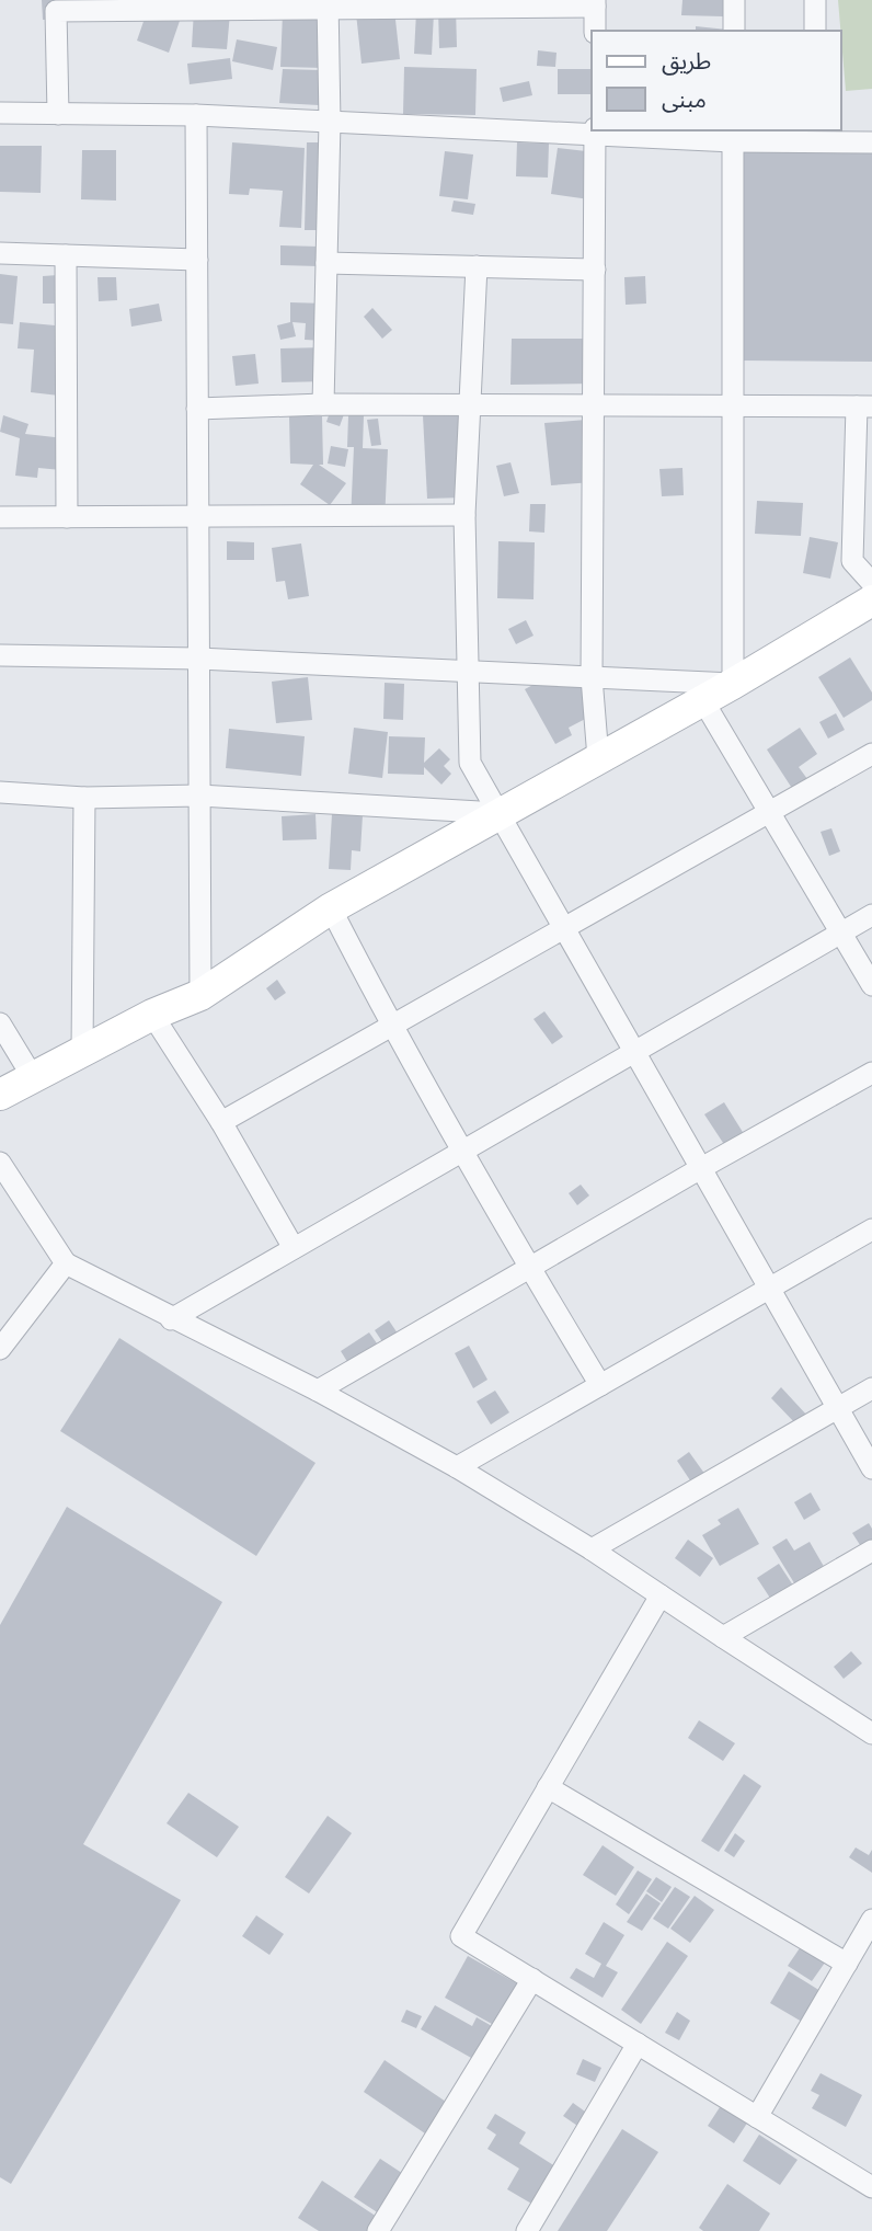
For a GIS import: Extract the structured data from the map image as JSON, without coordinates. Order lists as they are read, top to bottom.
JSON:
{
  "legend": ["طريق", "مبنى"]
}
